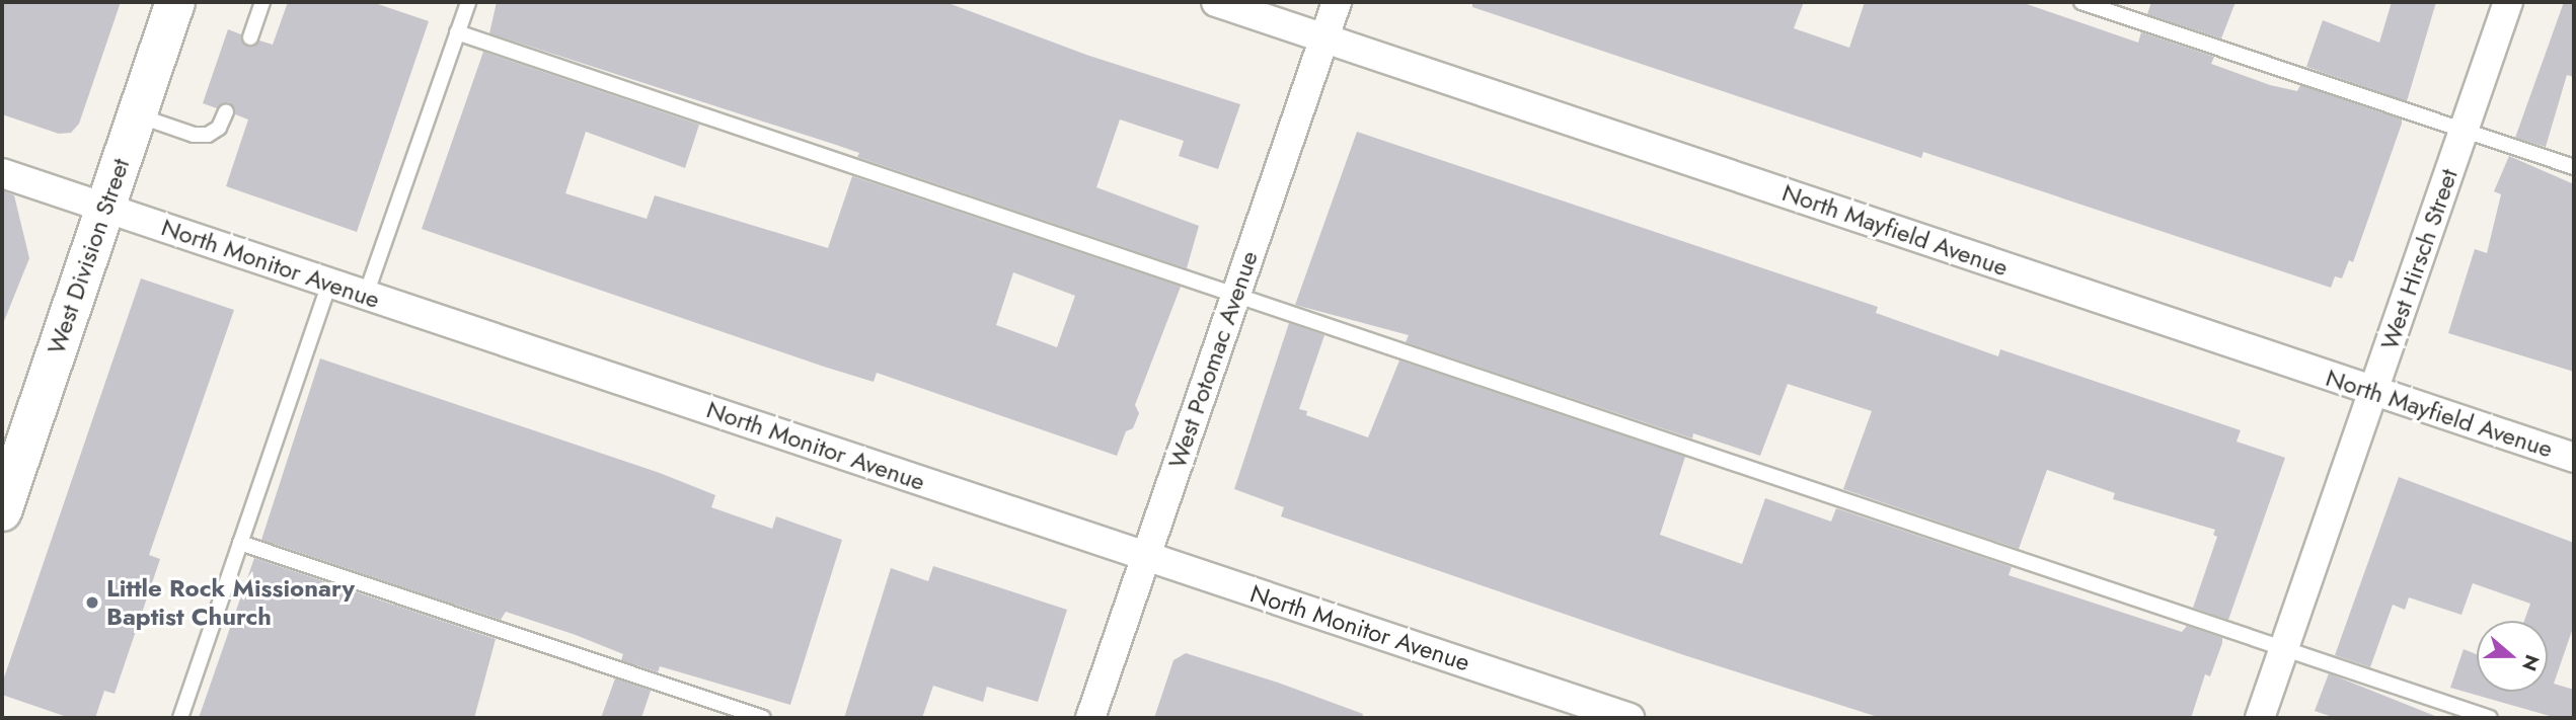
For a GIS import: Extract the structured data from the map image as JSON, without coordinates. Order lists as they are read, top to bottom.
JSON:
{
  "streets": {
    "main road": ["West Division Street"],
    "street": [
      "North Mayfield Avenue",
      "West Hirsch Street",
      "North Monitor Avenue",
      "West Potomac Avenue"
    ]
  },
  "crossings": [
    ["North Mayfield Avenue", "West Hirsch Street"],
    ["North Mayfield Avenue", "West Potomac Avenue"],
    ["West Division Street", "North Monitor Avenue"],
    ["North Monitor Avenue", "West Potomac Avenue"]
  ],
  "places": ["Little Rock Missionary Baptist Church"],
  "north": "right"
}
